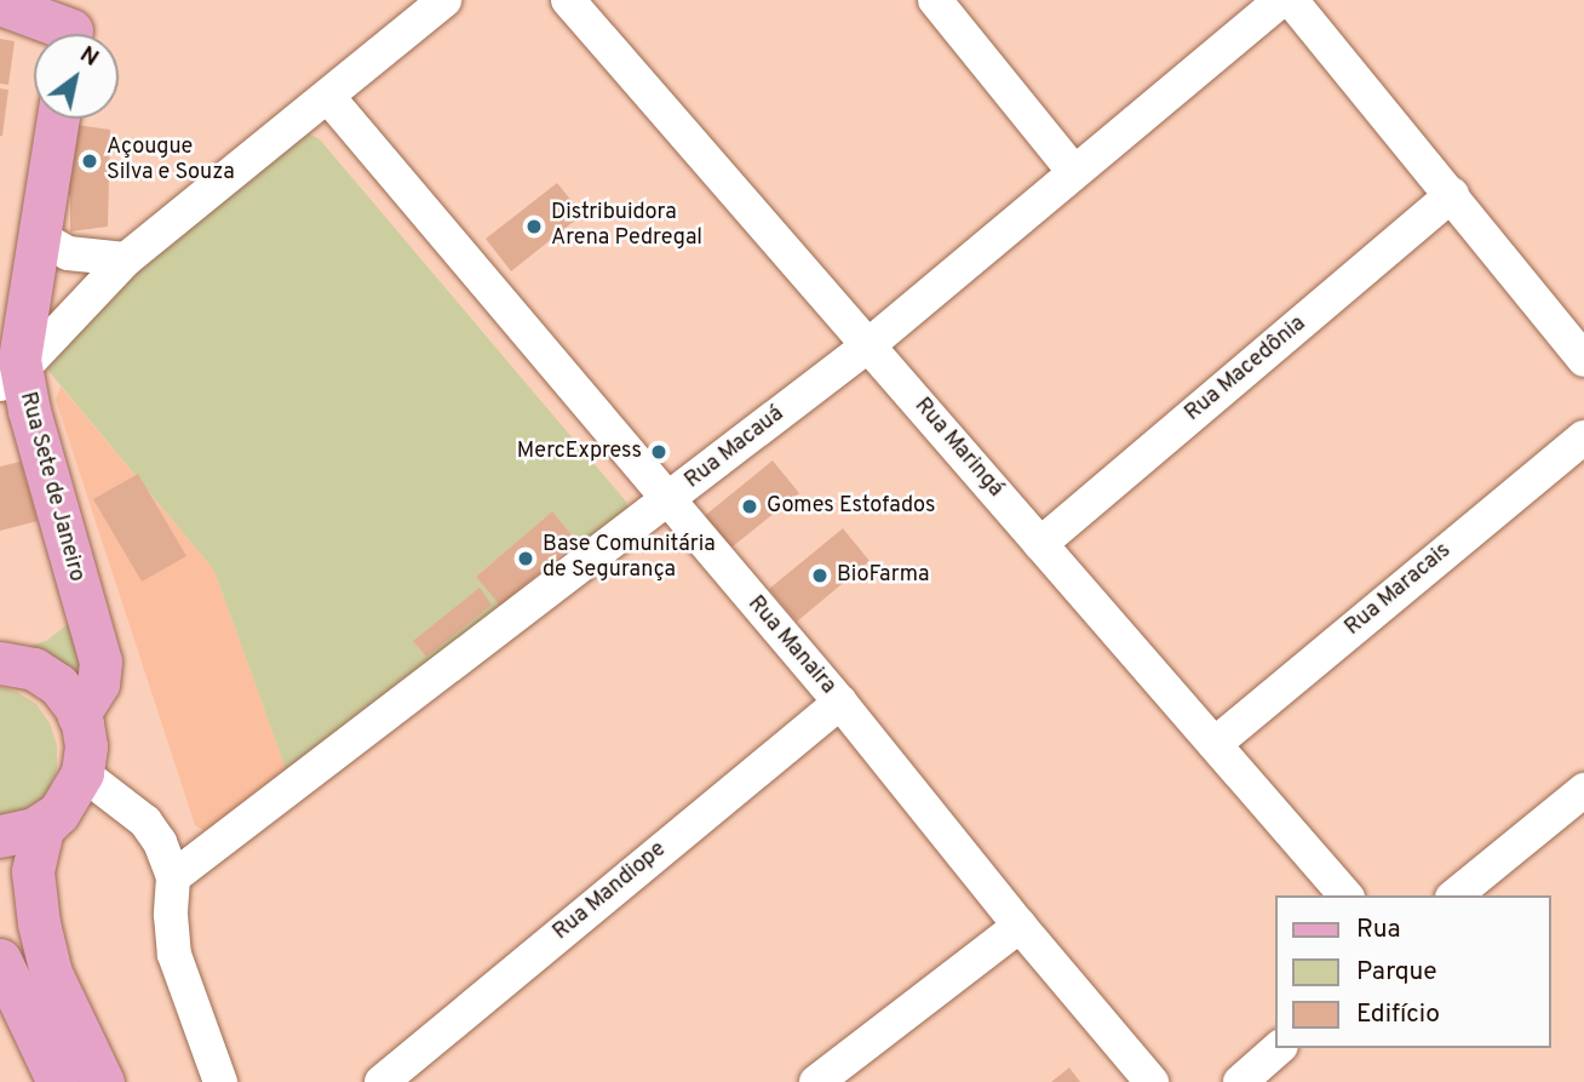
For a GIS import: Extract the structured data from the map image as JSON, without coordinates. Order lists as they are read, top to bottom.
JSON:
{
  "streets": {
    "main road": ["Rua Sete de Janeiro"],
    "street": [
      "Rua Macedônia",
      "Rua Macauá",
      "Rua Maringá",
      "Rua Maracais",
      "Rua Manaira",
      "Rua Mandiope"
    ]
  },
  "crossings": [
    ["Rua Macedônia", "Rua Maringá"],
    ["Rua Macauá", "Rua Maringá"],
    ["Rua Macauá", "Rua Manaira"],
    ["Rua Maringá", "Rua Maracais"],
    ["Rua Manaira", "Rua Mandiope"]
  ],
  "places": [
    "Açougue Silva e Souza",
    "Distribuidora Arena Pedregal",
    "MercExpress",
    "Gomes Estofados",
    "Base Comunitária de Segurança",
    "BioFarma"
  ],
  "legend": ["Rua", "Parque", "Edifício"],
  "north": "top right"
}
